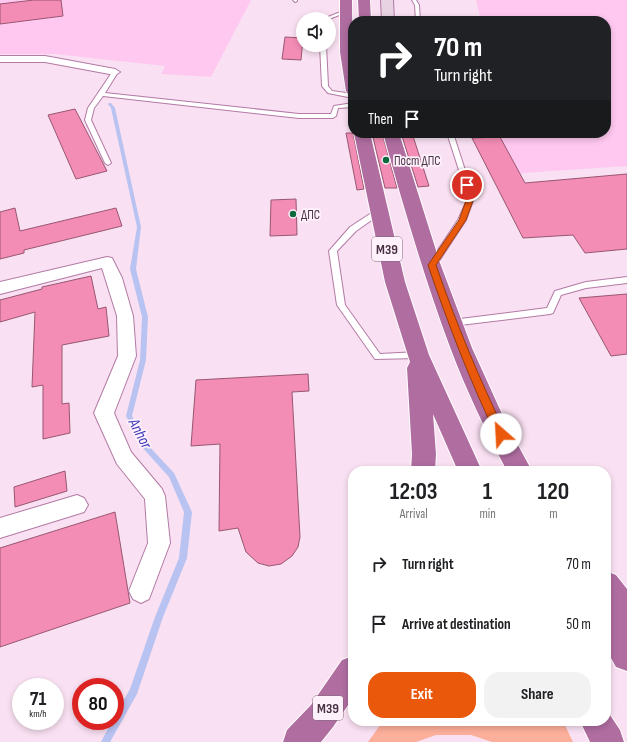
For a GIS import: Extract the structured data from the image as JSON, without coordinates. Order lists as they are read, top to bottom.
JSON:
{
  "streets": {
    "highway": ["M39"]
  },
  "water": ["Anhor"],
  "places": ["Пост ДПС", "ДПС"],
  "page": {
    "turn": ["70 m", "Turn right"],
    "then": "Then",
    "eta": [
      "12:03",
      "Arrival",
      "1",
      "min",
      "120",
      "m"
    ],
    "list": [
      {
        "name": "Turn right",
        "value": "70 m"
      },
      {
        "name": "Arrive at destination",
        "value": "50 m"
      }
    ],
    "buttons": ["Exit", "Share"],
    "speed": "71 km/h",
    "limit": "80"
  }
}
